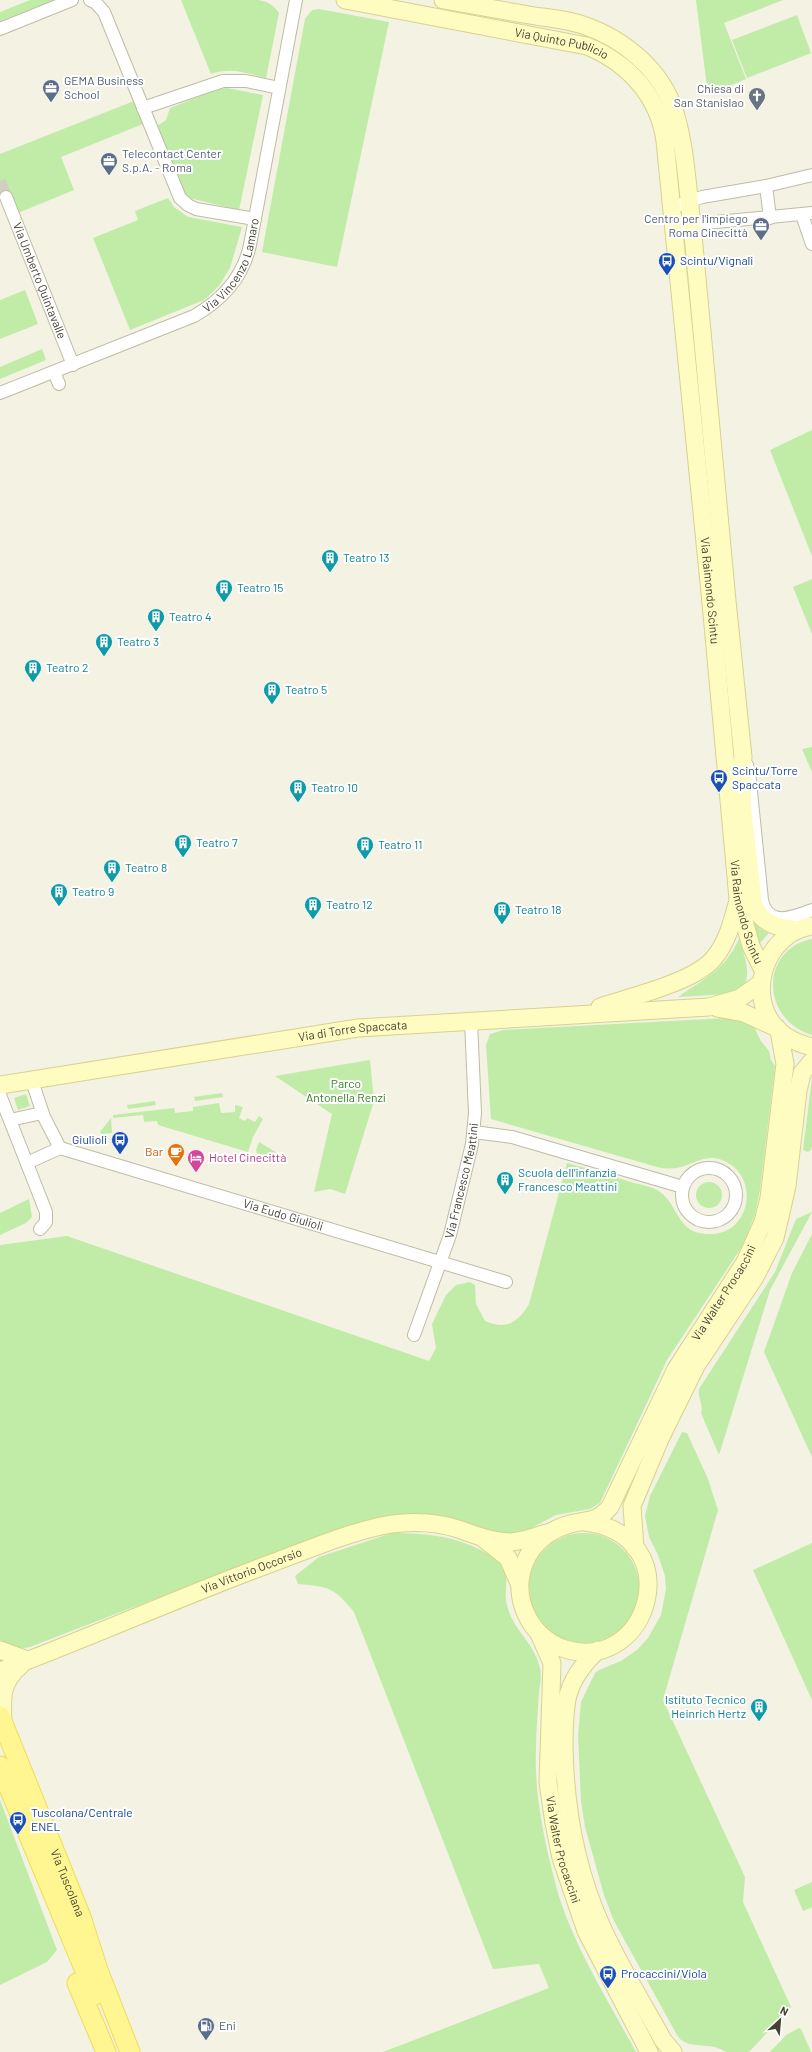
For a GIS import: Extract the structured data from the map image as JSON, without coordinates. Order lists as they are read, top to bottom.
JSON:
{
  "streets": {
    "main road": ["Via Tuscolana"],
    "street": [
      "Via Quinto Publicio",
      "Via Vincenzo Lamaro",
      "Via Umberto Quintavalle",
      "Via Raimondo Scintu",
      "Via di Torre Spaccata",
      "Via Francesco Meattini",
      "Via Eudo Giulioli",
      "Via Walter Procaccini",
      "Via Vittorio Occorsio"
    ]
  },
  "crossings": [
    ["Via Quinto Publicio", "Via Raimondo Scintu"],
    ["Via Vincenzo Lamaro", "Via Umberto Quintavalle"],
    ["Via Raimondo Scintu", "Via di Torre Spaccata"],
    ["Via di Torre Spaccata", "Via Francesco Meattini"],
    ["Via di Torre Spaccata", "Via Walter Procaccini"],
    ["Via Francesco Meattini", "Via Eudo Giulioli"],
    ["Via Walter Procaccini", "Via Vittorio Occorsio"],
    ["Via Vittorio Occorsio", "Via Tuscolana"]
  ],
  "parks": ["Parco Antonella Renzi"],
  "places": {
    "office": ["GEMA Business School", "Telecontact Center S.p.A. - Roma", "Centro per l'impiego Roma Cinecittà"],
    "church": ["Chiesa di San Stanislao"],
    "bus stop": [
      "Scintu/Vignali",
      "Scintu/Torre Spaccata",
      "Giulioli",
      "Tuscolana/Centrale ENEL",
      "Procaccini/Viola"
    ],
    "building": [
      "Teatro 13",
      "Teatro 15",
      "Teatro 4",
      "Teatro 3",
      "Teatro 2",
      "Teatro 5",
      "Teatro 10",
      "Teatro 7",
      "Teatro 11",
      "Teatro 8",
      "Teatro 9",
      "Teatro 12",
      "Teatro 18",
      "Scuola dell'infanzia Francesco Meattini",
      "Istituto Tecnico Heinrich Hertz"
    ],
    "cafe": ["Bar"],
    "hotel": ["Hotel Cinecittà"],
    "fuel station": ["Eni"]
  },
  "north": "top right"
}
